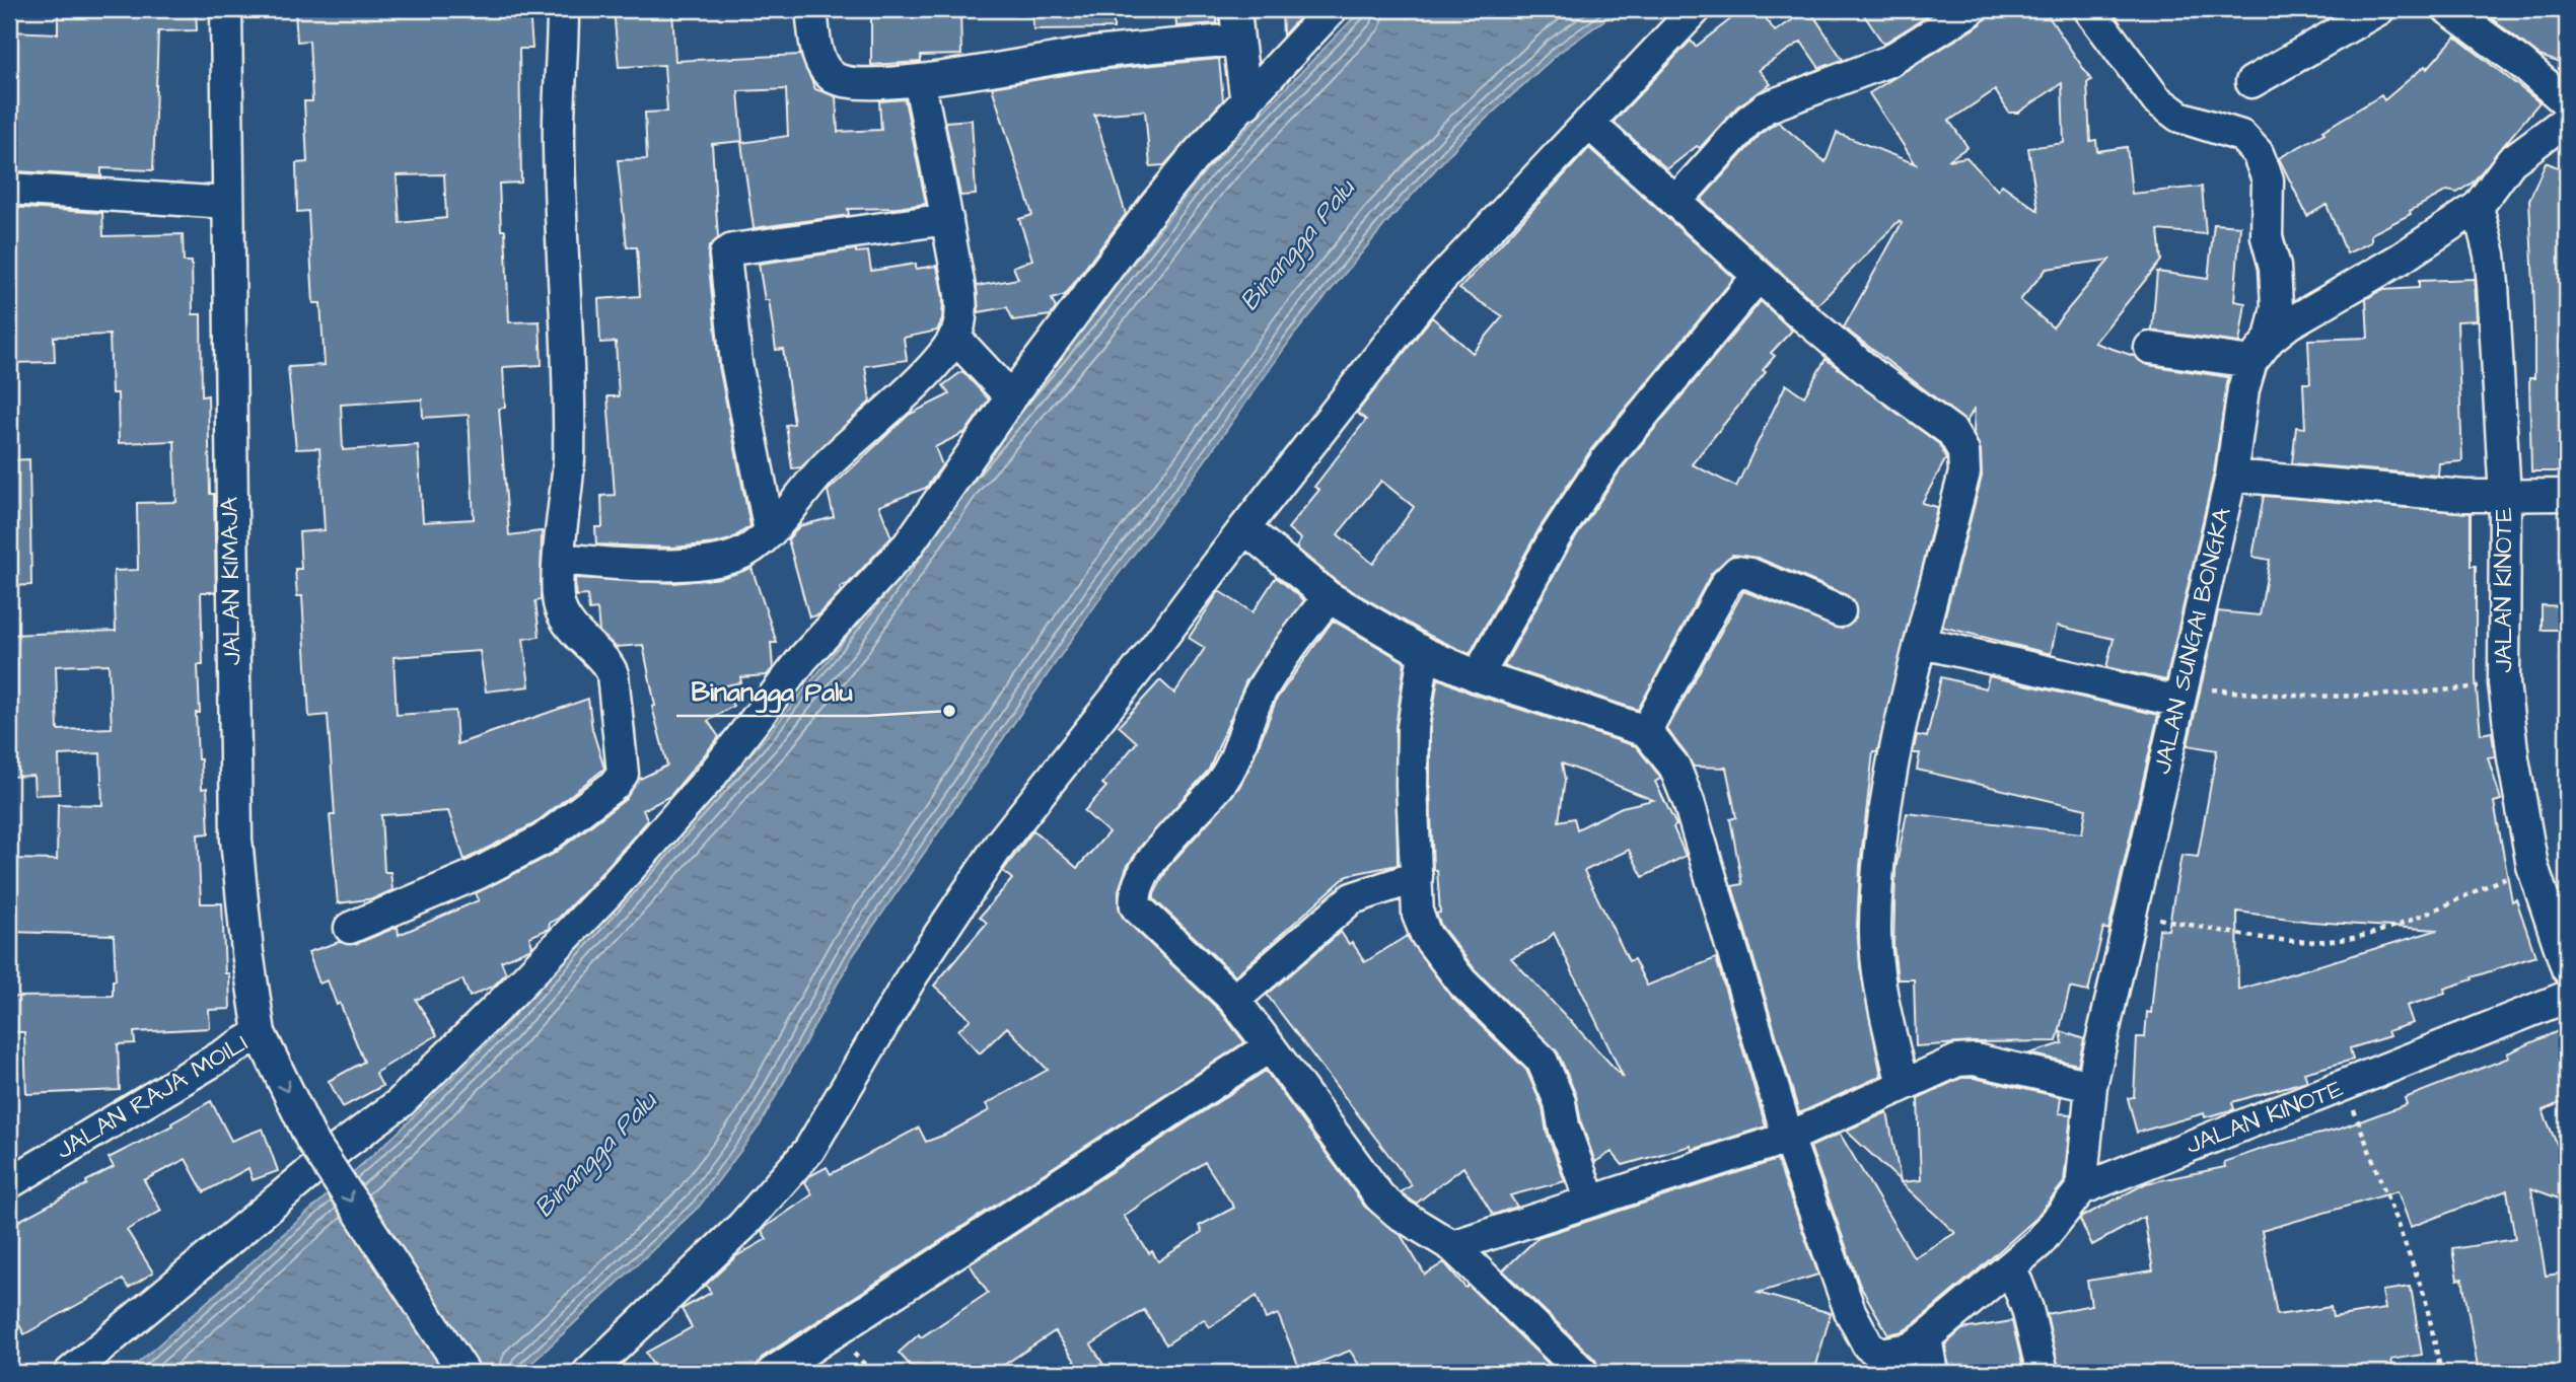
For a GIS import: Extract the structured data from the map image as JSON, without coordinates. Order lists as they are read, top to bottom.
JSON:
{
  "streets": {
    "street": [
      "JALAN KIMAJA",
      "JALAN KINOTE",
      "JALAN SUNGAI BONGKA",
      "JALAN RAJA MOILI"
    ]
  },
  "crossings": [
    ["JALAN KIMAJA", "JALAN RAJA MOILI"],
    ["JALAN KINOTE", "JALAN SUNGAI BONGKA"]
  ],
  "water": ["Binangga Palu"],
  "places": ["Binangga Palu"]
}
